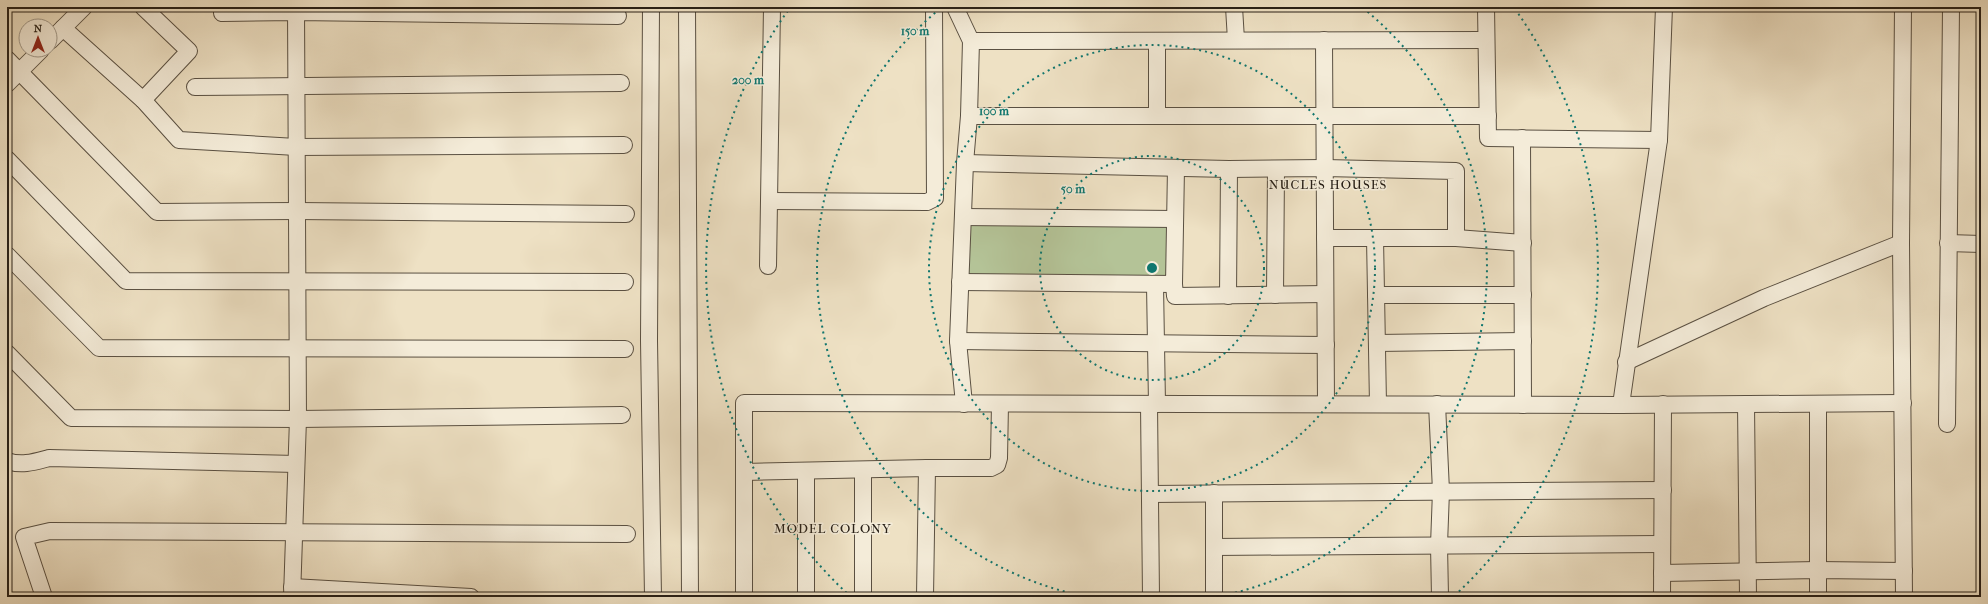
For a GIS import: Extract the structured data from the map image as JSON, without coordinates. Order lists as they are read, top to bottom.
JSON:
{
  "districts": ["NUCLES HOUSES", "MODEL COLONY"],
  "north": "top",
  "rings": [
    "150 m",
    "200 m",
    "100 m",
    "50 m"
  ]
}
